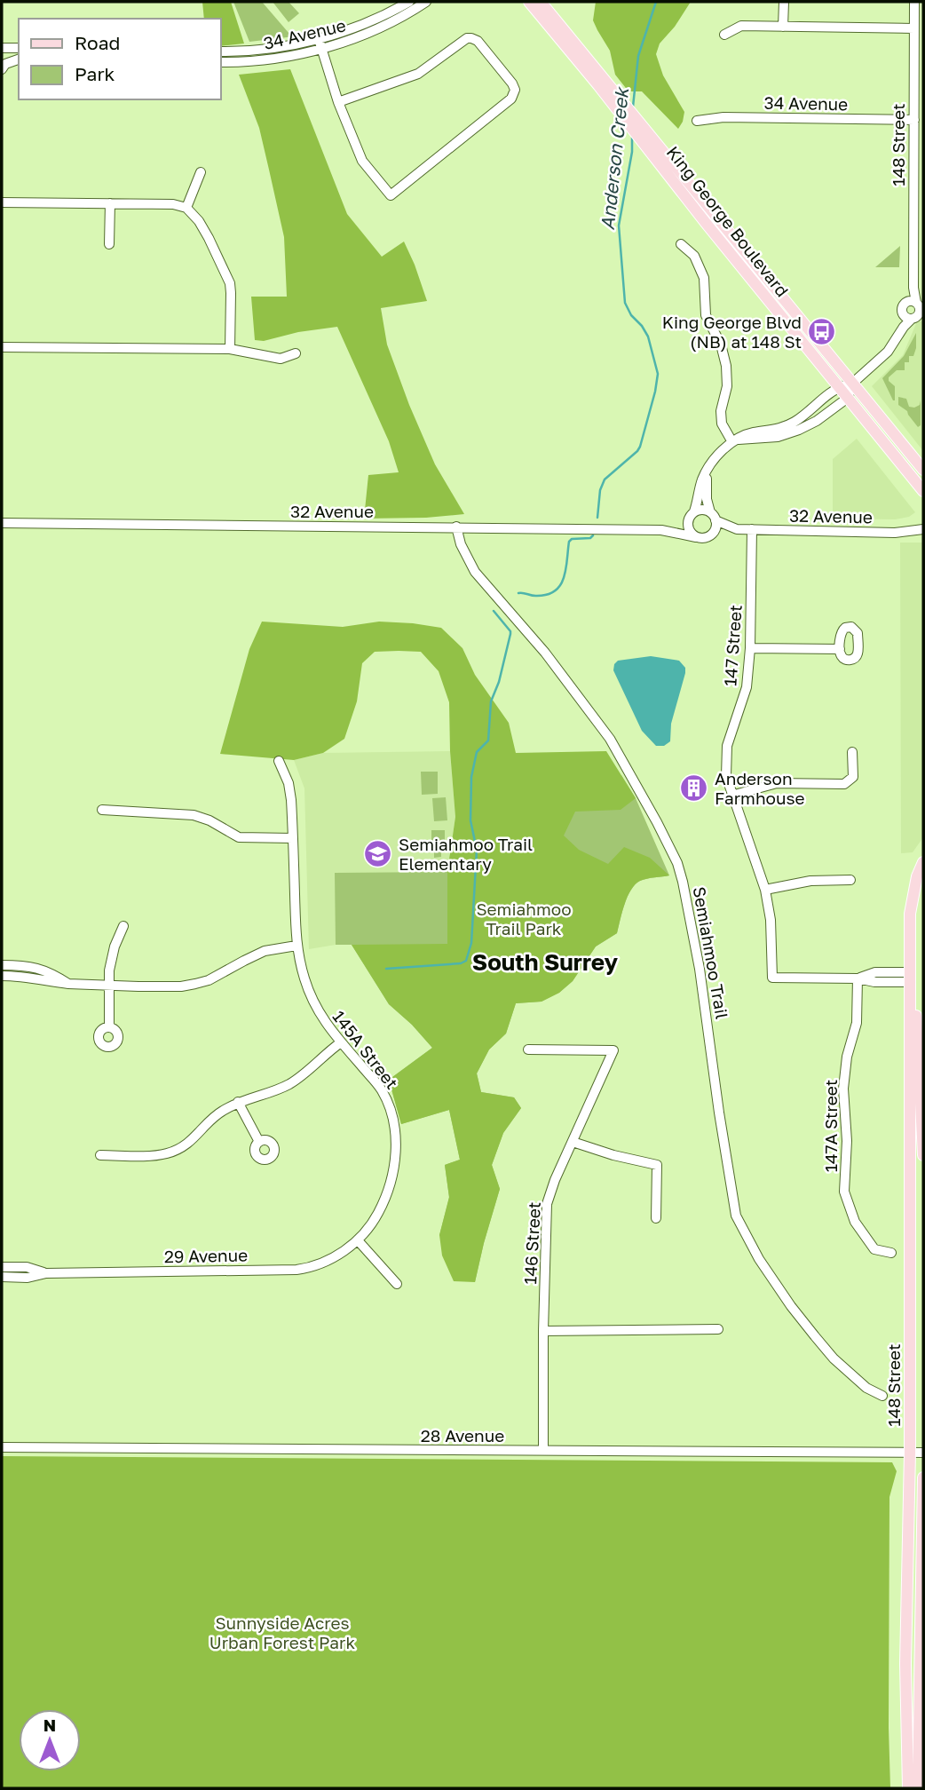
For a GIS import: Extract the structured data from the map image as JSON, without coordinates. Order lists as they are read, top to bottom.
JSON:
{
  "streets": {
    "main road": ["148 Street", "King George Boulevard"],
    "street": [
      "34 Avenue",
      "32 Avenue",
      "147 Street",
      "Semiahmoo Trail",
      "145A Street",
      "147A Street",
      "146 Street",
      "29 Avenue",
      "28 Avenue"
    ]
  },
  "crossings": [
    ["34 Avenue", "148 Street"],
    ["148 Street", "King George Boulevard"],
    ["148 Street", "28 Avenue"],
    ["32 Avenue", "147 Street"],
    ["32 Avenue", "Semiahmoo Trail"],
    ["147 Street", "147A Street"],
    ["145A Street", "29 Avenue"],
    ["146 Street", "28 Avenue"]
  ],
  "districts": ["South Surrey"],
  "water": ["Anderson Creek"],
  "parks": ["Semiahmoo Trail Park", "Sunnyside Acres Urban Forest Park"],
  "places": {
    "bus stop": ["King George Blvd (NB) at 148 St"],
    "building": ["Anderson Farmhouse"],
    "school or university": ["Semiahmoo Trail Elementary"]
  },
  "legend": ["Road", "Park"],
  "north": "top"
}
